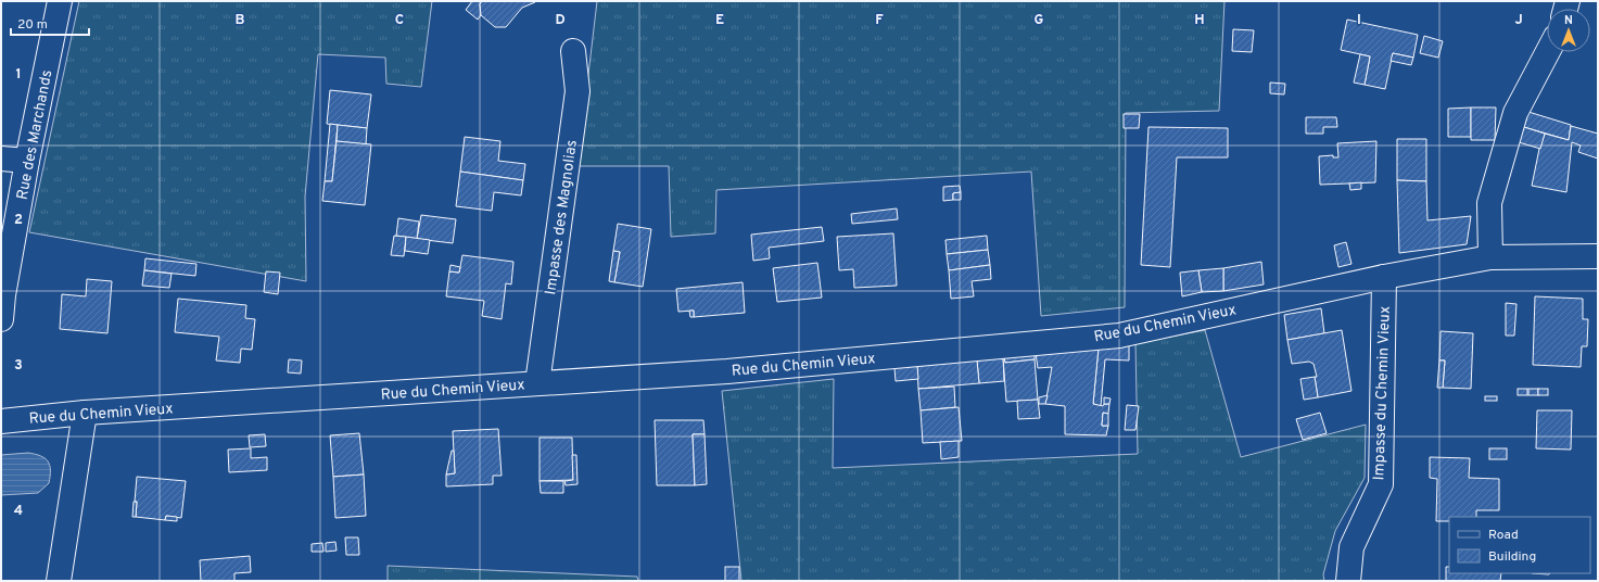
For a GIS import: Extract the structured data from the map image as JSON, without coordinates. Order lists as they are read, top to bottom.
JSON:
{
  "streets": {
    "street": [
      "Rue des Marchands",
      "Impasse des Magnolias",
      "Rue du Chemin Vieux",
      "Impasse du Chemin Vieux"
    ]
  },
  "crossings": [
    ["Impasse des Magnolias", "Rue du Chemin Vieux"],
    ["Rue du Chemin Vieux", "Impasse du Chemin Vieux"]
  ],
  "legend": ["Road", "Building"],
  "scale_bar": "20 m",
  "north": "top",
  "grid": {
    "columns": [
      "B",
      "C",
      "D",
      "E",
      "F",
      "G",
      "H",
      "I",
      "J"
    ],
    "rows": [
      "1",
      "2",
      "3",
      "4"
    ]
  }
}
